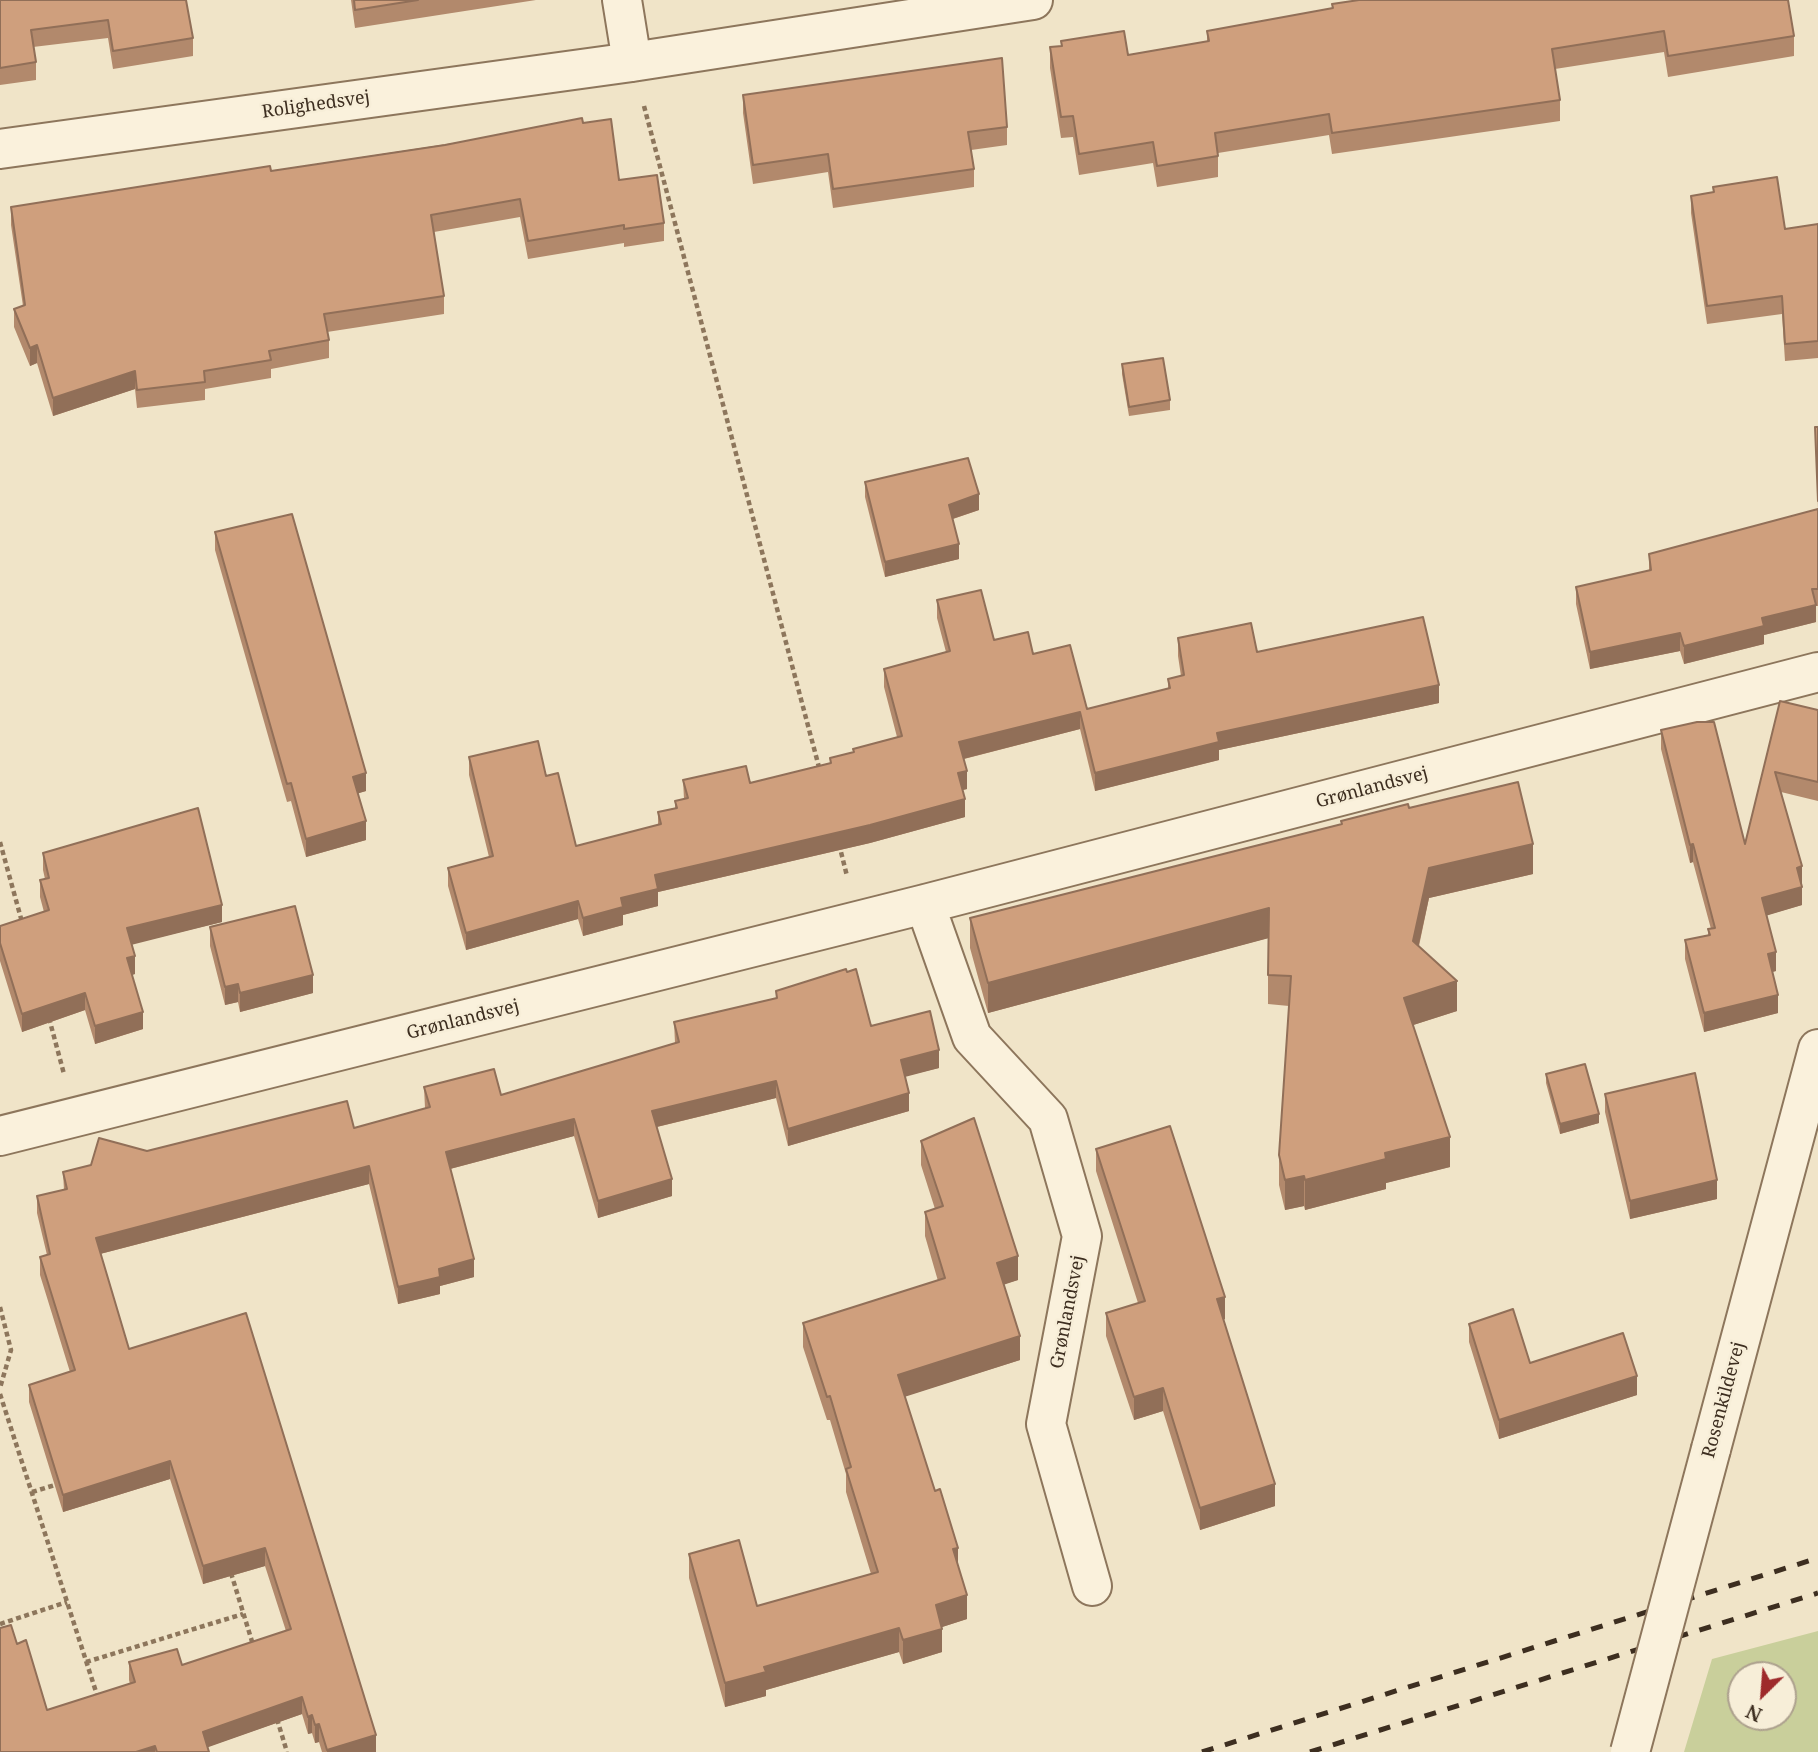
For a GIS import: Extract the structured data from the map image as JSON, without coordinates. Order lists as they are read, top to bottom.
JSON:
{
  "streets": {
    "street": ["Rolighedsvej", "Grønlandsvej", "Rosenkildevej"]
  },
  "north": "bottom left"
}
